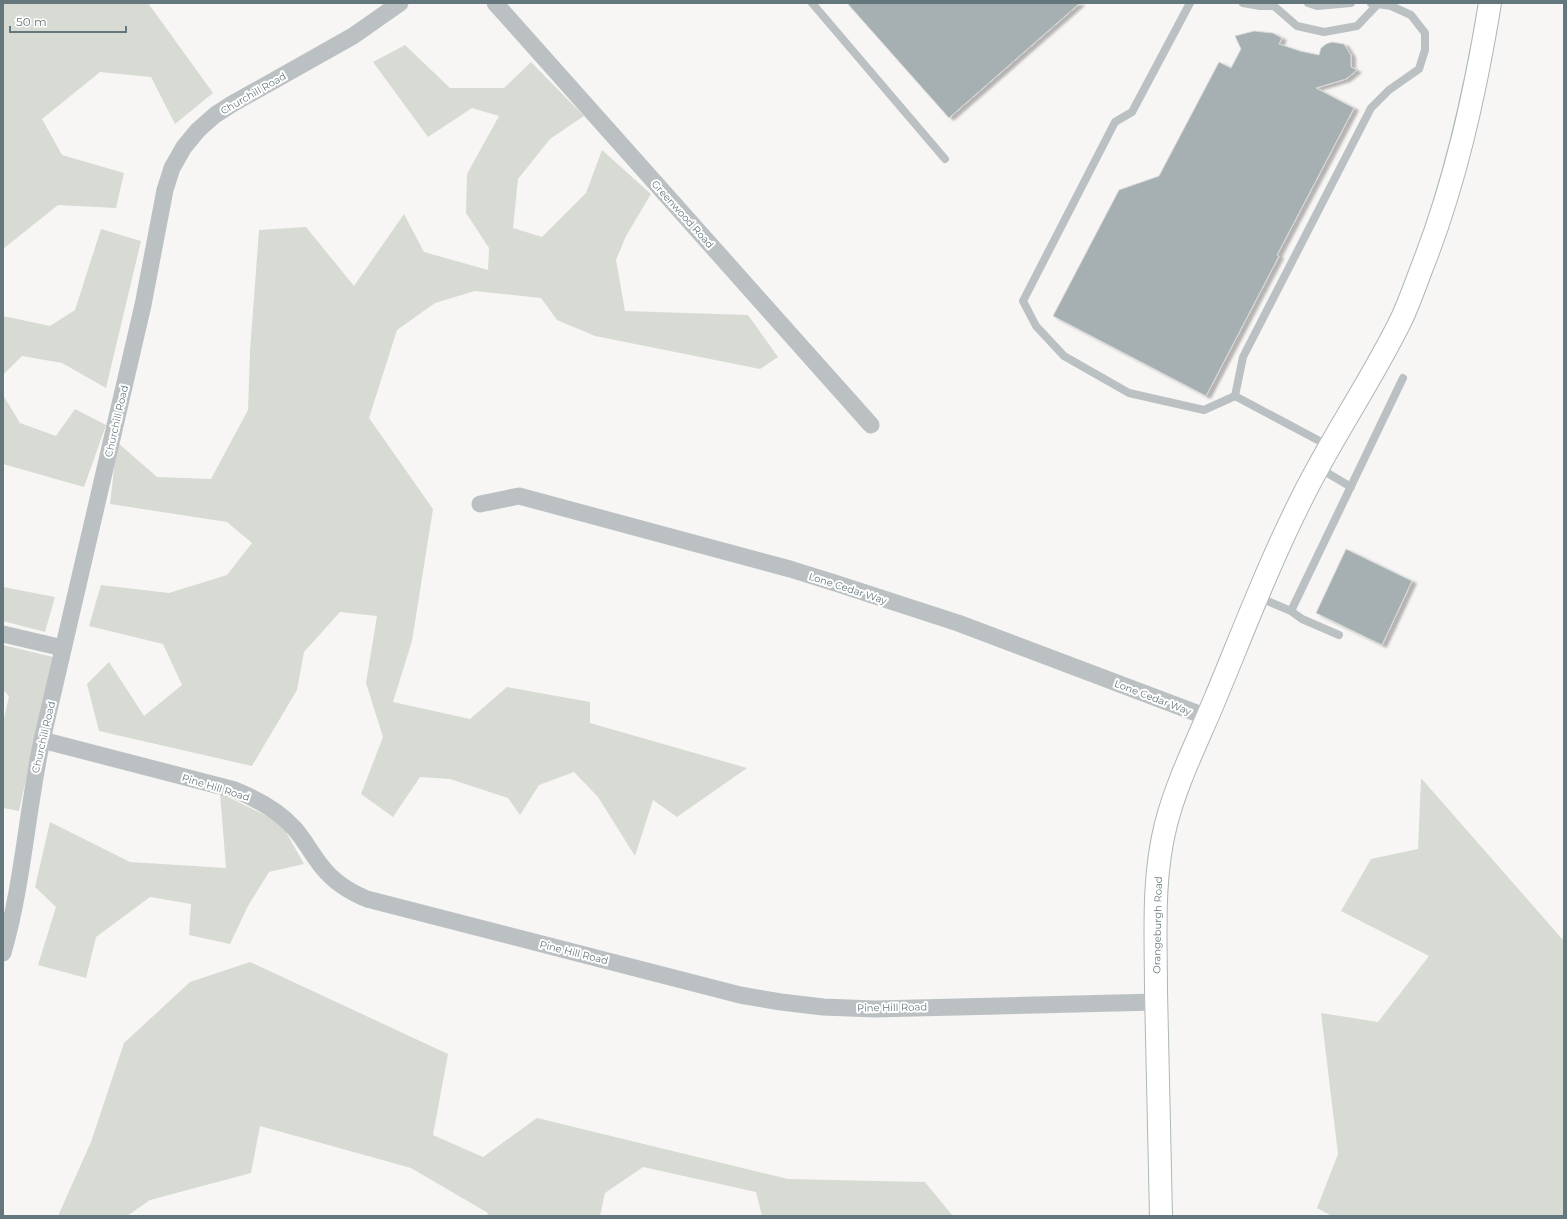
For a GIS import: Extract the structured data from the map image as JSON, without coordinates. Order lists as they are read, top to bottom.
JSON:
{
  "streets": {
    "street": [
      "Churchill Road",
      "Greenwood Road",
      "Lone Cedar Way",
      "Pine Hill Road",
      "Orangeburgh Road"
    ]
  },
  "crossings": [
    ["Churchill Road", "Pine Hill Road"],
    ["Lone Cedar Way", "Orangeburgh Road"],
    ["Pine Hill Road", "Orangeburgh Road"]
  ],
  "scale_bar": "50 m"
}
